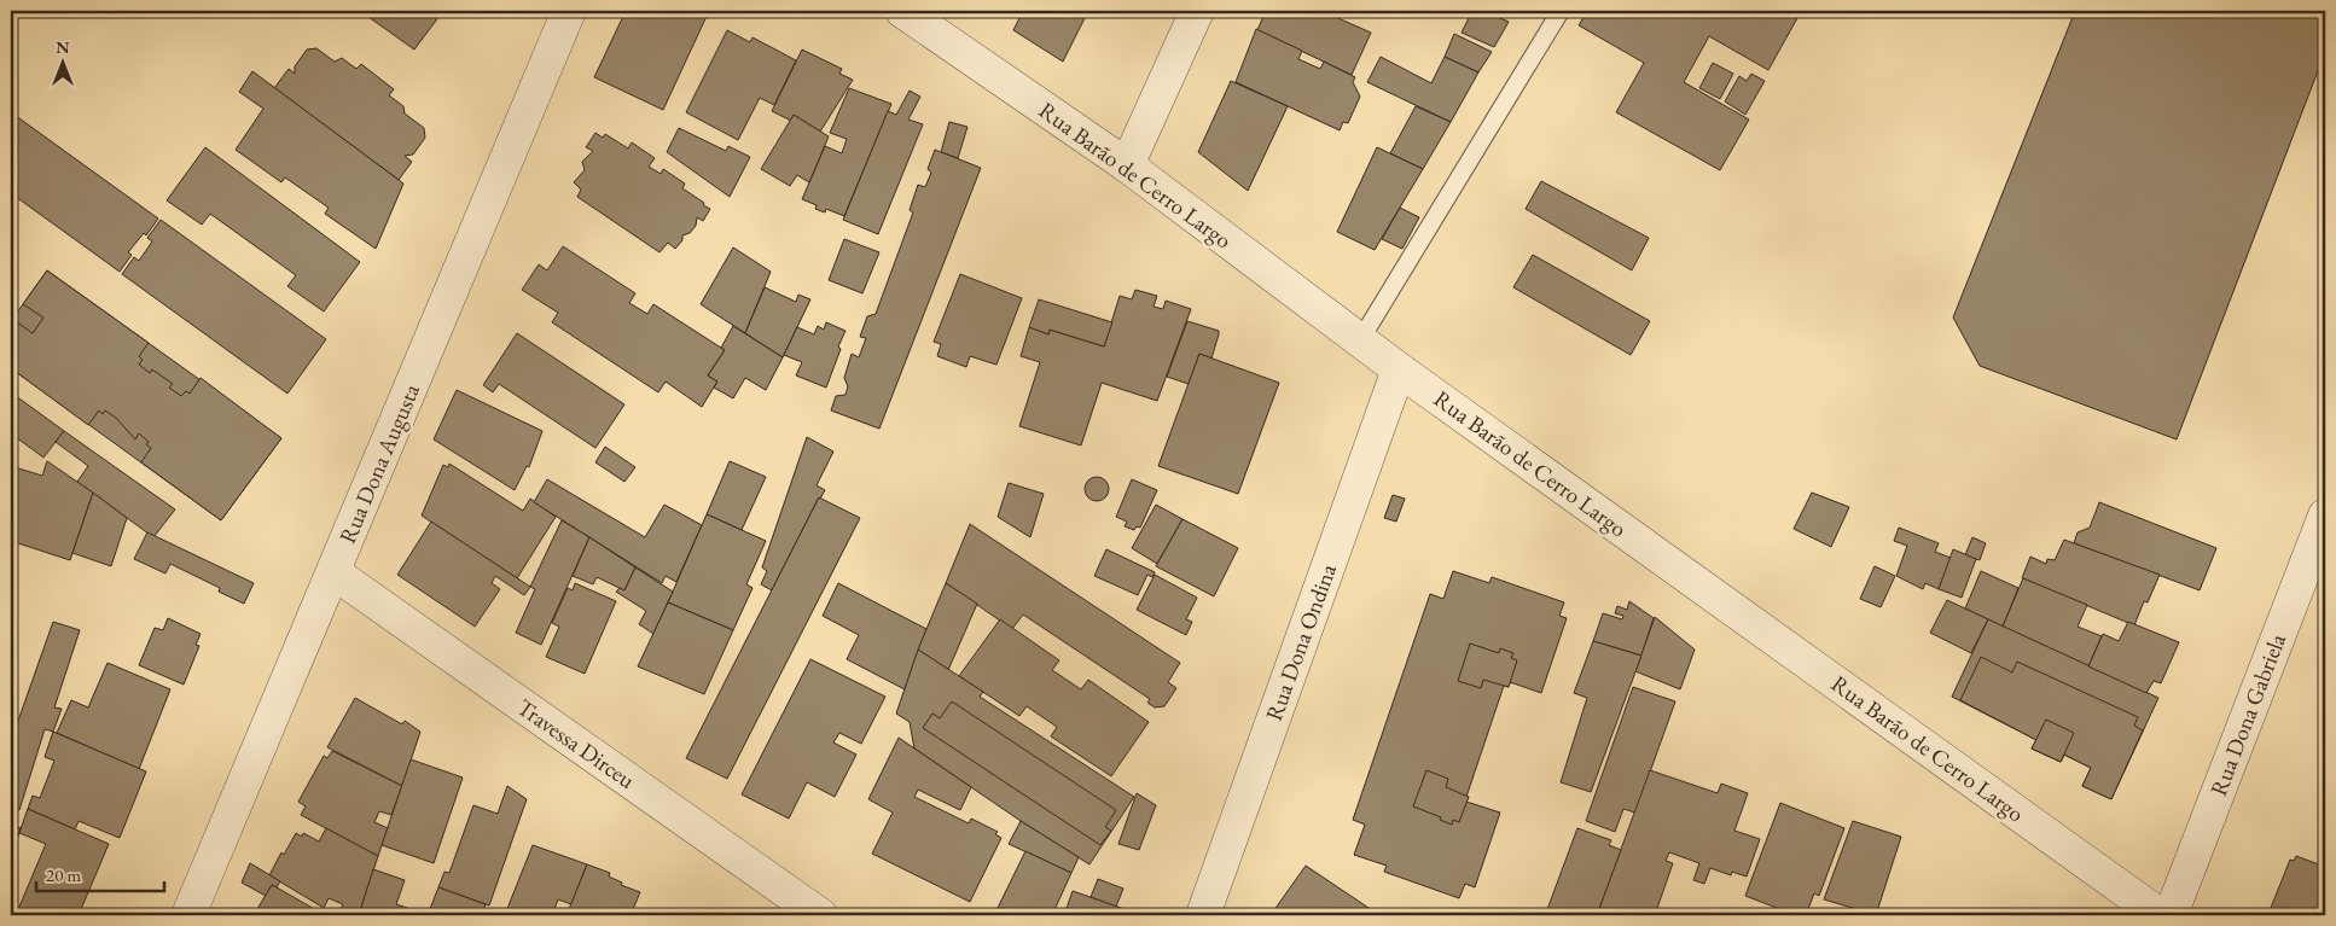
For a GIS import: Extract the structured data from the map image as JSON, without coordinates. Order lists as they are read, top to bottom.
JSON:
{
  "streets": {
    "street": [
      "Rua Barão de Cerro Largo",
      "Rua Dona Augusta",
      "Rua Dona Ondina",
      "Rua Dona Gabriela",
      "Travessa Dirceu"
    ]
  },
  "crossings": [
    ["Rua Barão de Cerro Largo", "Rua Dona Ondina"],
    ["Rua Dona Augusta", "Travessa Dirceu"]
  ],
  "scale_bar": "20 m",
  "north": "top"
}
